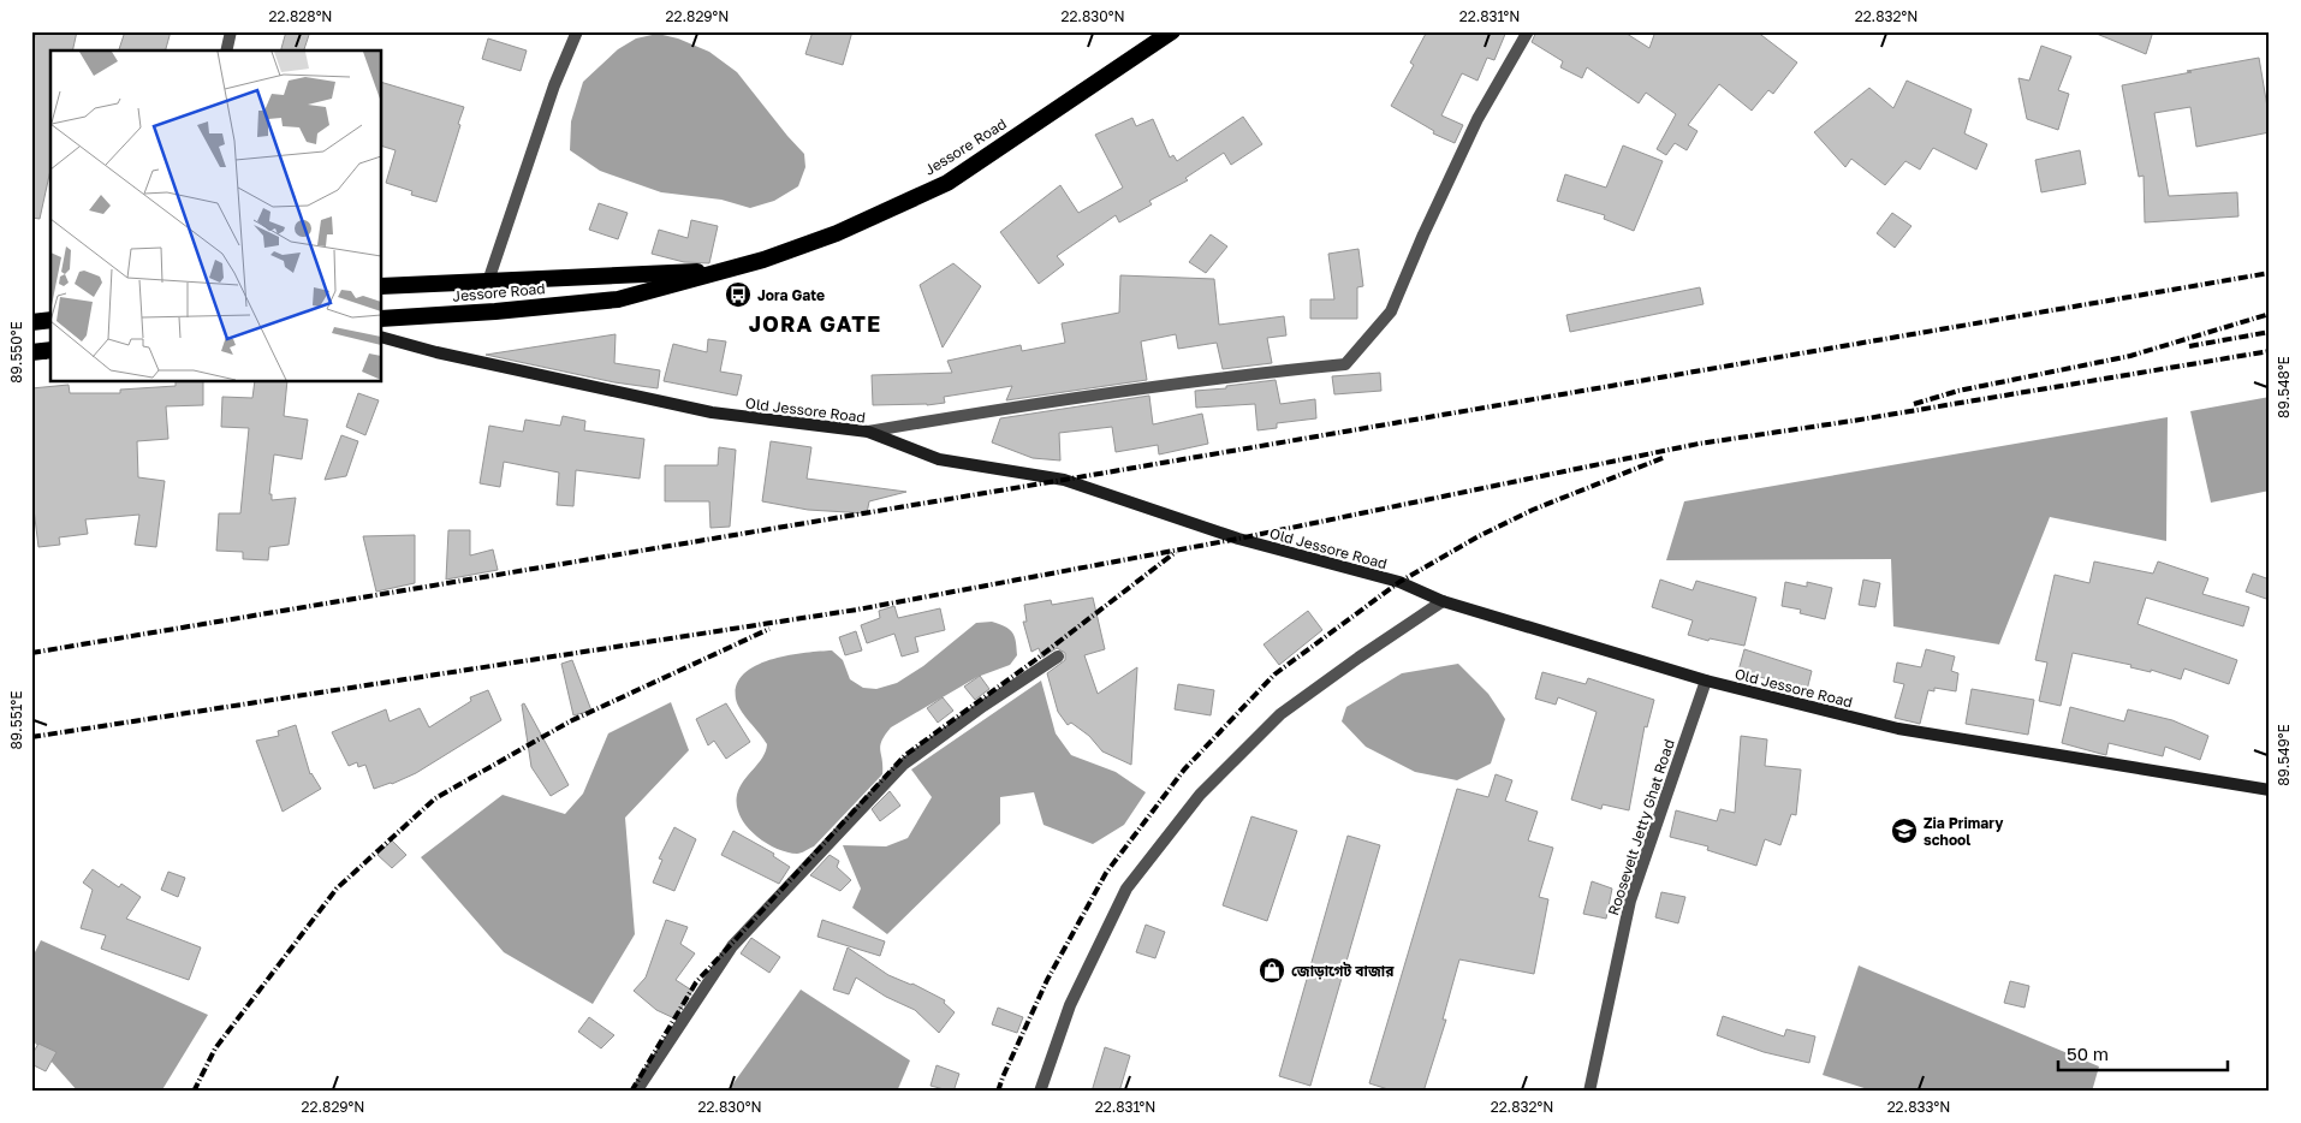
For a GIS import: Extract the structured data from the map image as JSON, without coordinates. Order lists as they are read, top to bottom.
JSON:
{
  "streets": {
    "highway": ["Jessore Road"],
    "main road": ["Old Jessore Road"],
    "street": ["Roosevelt Jetty Ghat Road"]
  },
  "crossings": [
    ["Old Jessore Road", "Roosevelt Jetty Ghat Road"]
  ],
  "districts": ["JORA GATE"],
  "places": {
    "bus stop": ["Jora Gate"],
    "school or university": ["Zia Primary school"],
    "shop": ["জোড়াগেট বাজার"]
  },
  "scale_bar": "50 m",
  "coordinates": [
    "22.828°N",
    "22.829°N",
    "22.830°N",
    "22.831°N",
    "22.832°N",
    "89.550°E",
    "89.548°E",
    "89.551°E",
    "89.549°E",
    "22.833°N"
  ]
}
